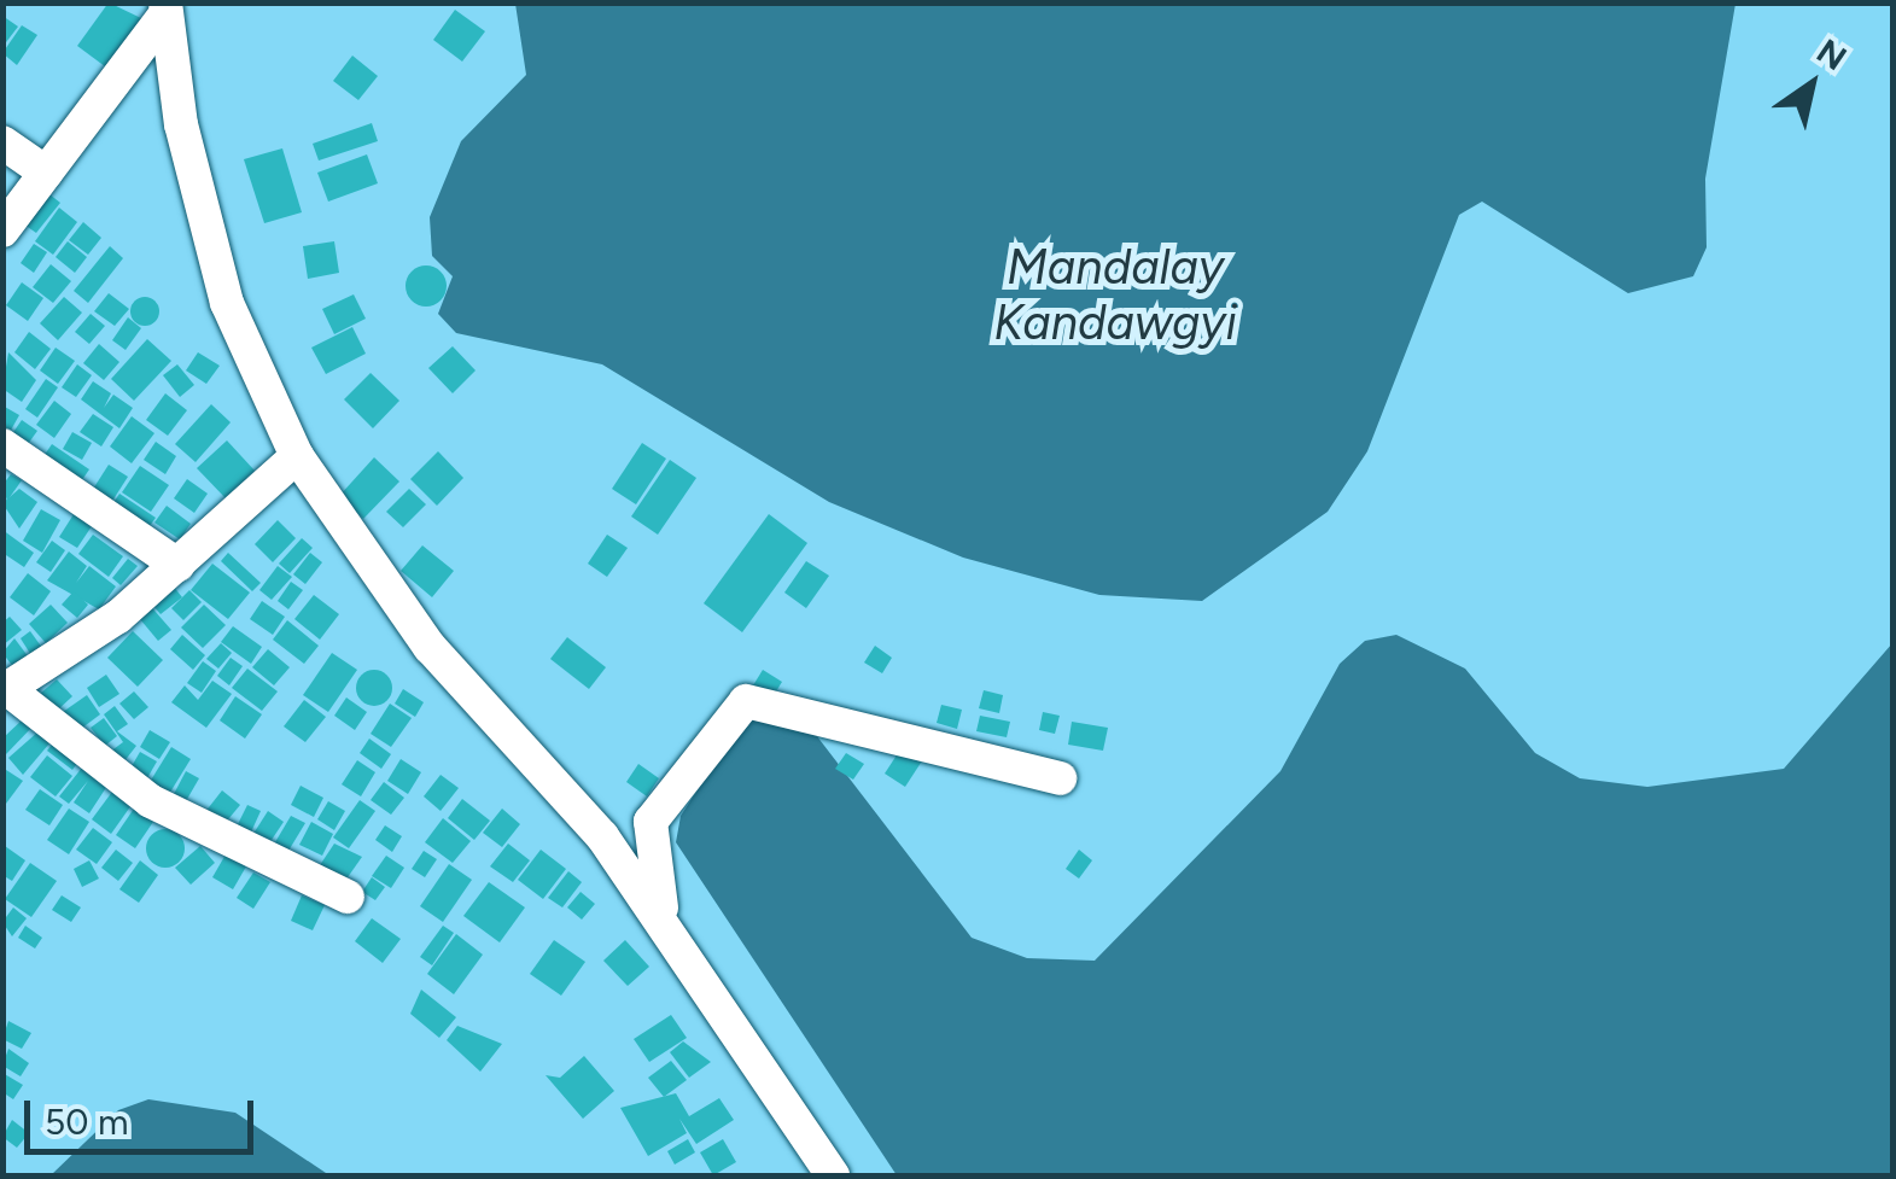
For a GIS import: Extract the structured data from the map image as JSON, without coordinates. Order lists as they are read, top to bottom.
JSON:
{
  "water": ["Mandalay Kandawgyi"],
  "scale_bar": "50 m",
  "north": "top right"
}
